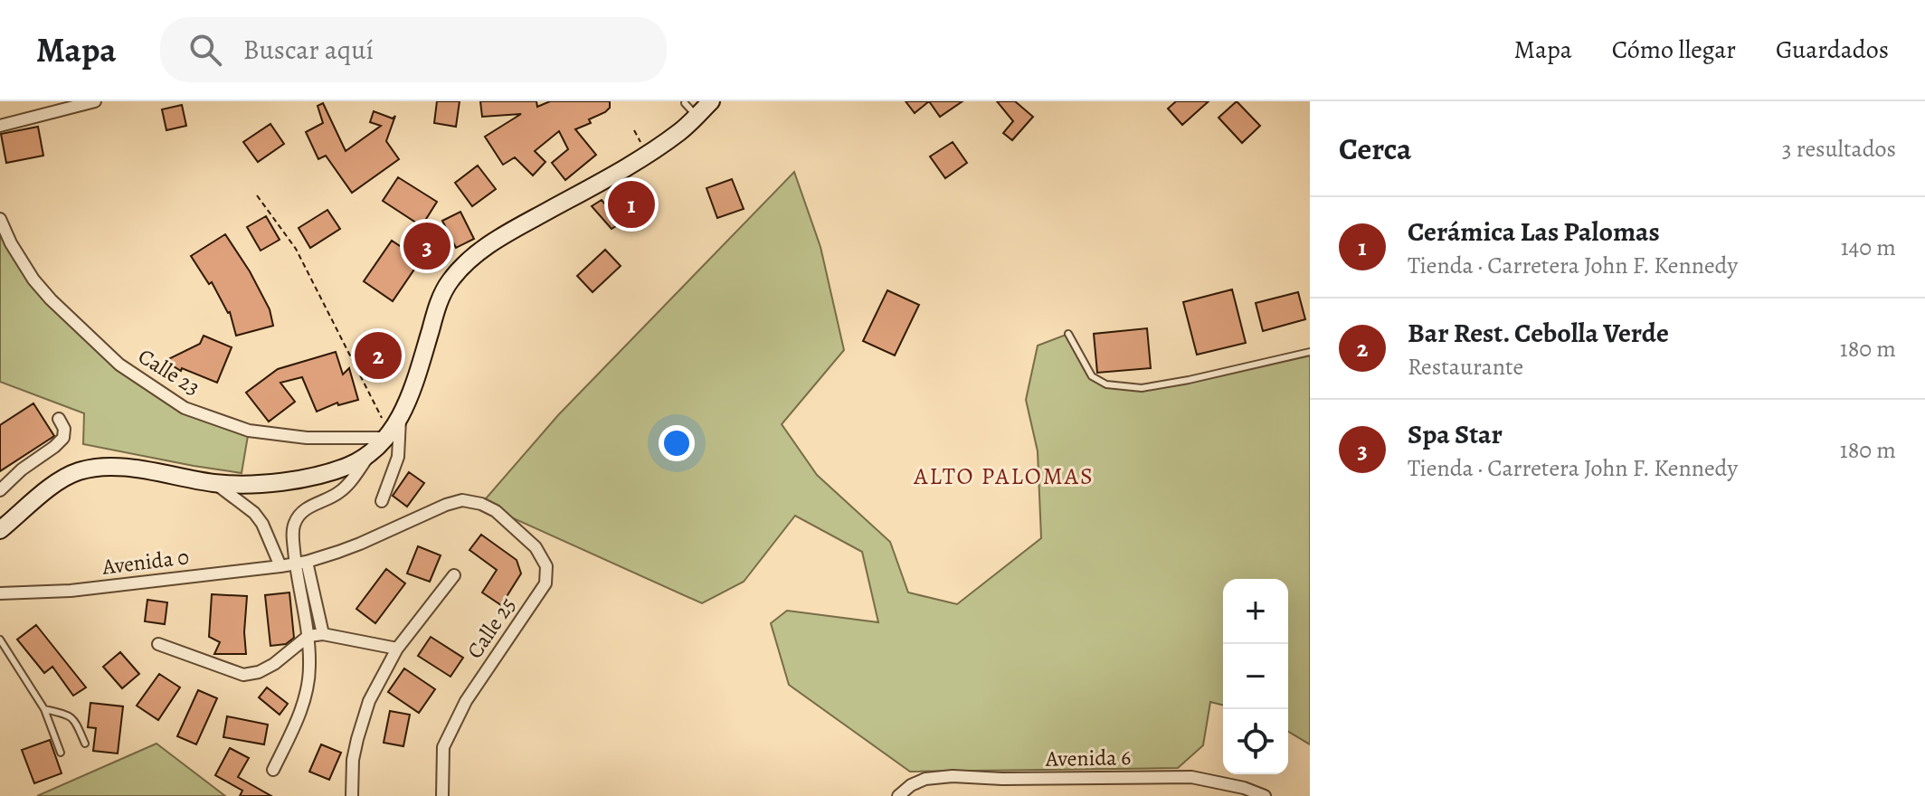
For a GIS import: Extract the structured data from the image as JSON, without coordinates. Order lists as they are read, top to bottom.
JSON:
{
  "streets": {
    "street": [
      "Calle 23",
      "Avenida 0",
      "Calle 25",
      "Avenida 6"
    ]
  },
  "crossings": [
    ["Avenida 0", "Calle 25"]
  ],
  "districts": ["ALTO PALOMAS"],
  "page": {
    "header": "Mapa",
    "search": "Buscar aquí",
    "nav": ["Mapa", "Cómo llegar", "Guardados"],
    "heading": ["Cerca", "3 resultados"],
    "pins": ["1", "3", "2"],
    "list": [
      {
        "mark": "1",
        "name": "Cerámica Las Palomas",
        "note": "Tienda · Carretera John F. Kennedy",
        "value": "140 m"
      },
      {
        "mark": "2",
        "name": "Bar Rest. Cebolla Verde",
        "note": "Restaurante",
        "value": "180 m"
      },
      {
        "mark": "3",
        "name": "Spa Star",
        "note": "Tienda · Carretera John F. Kennedy",
        "value": "180 m"
      }
    ],
    "map_buttons": ["+", "−"]
  }
}
